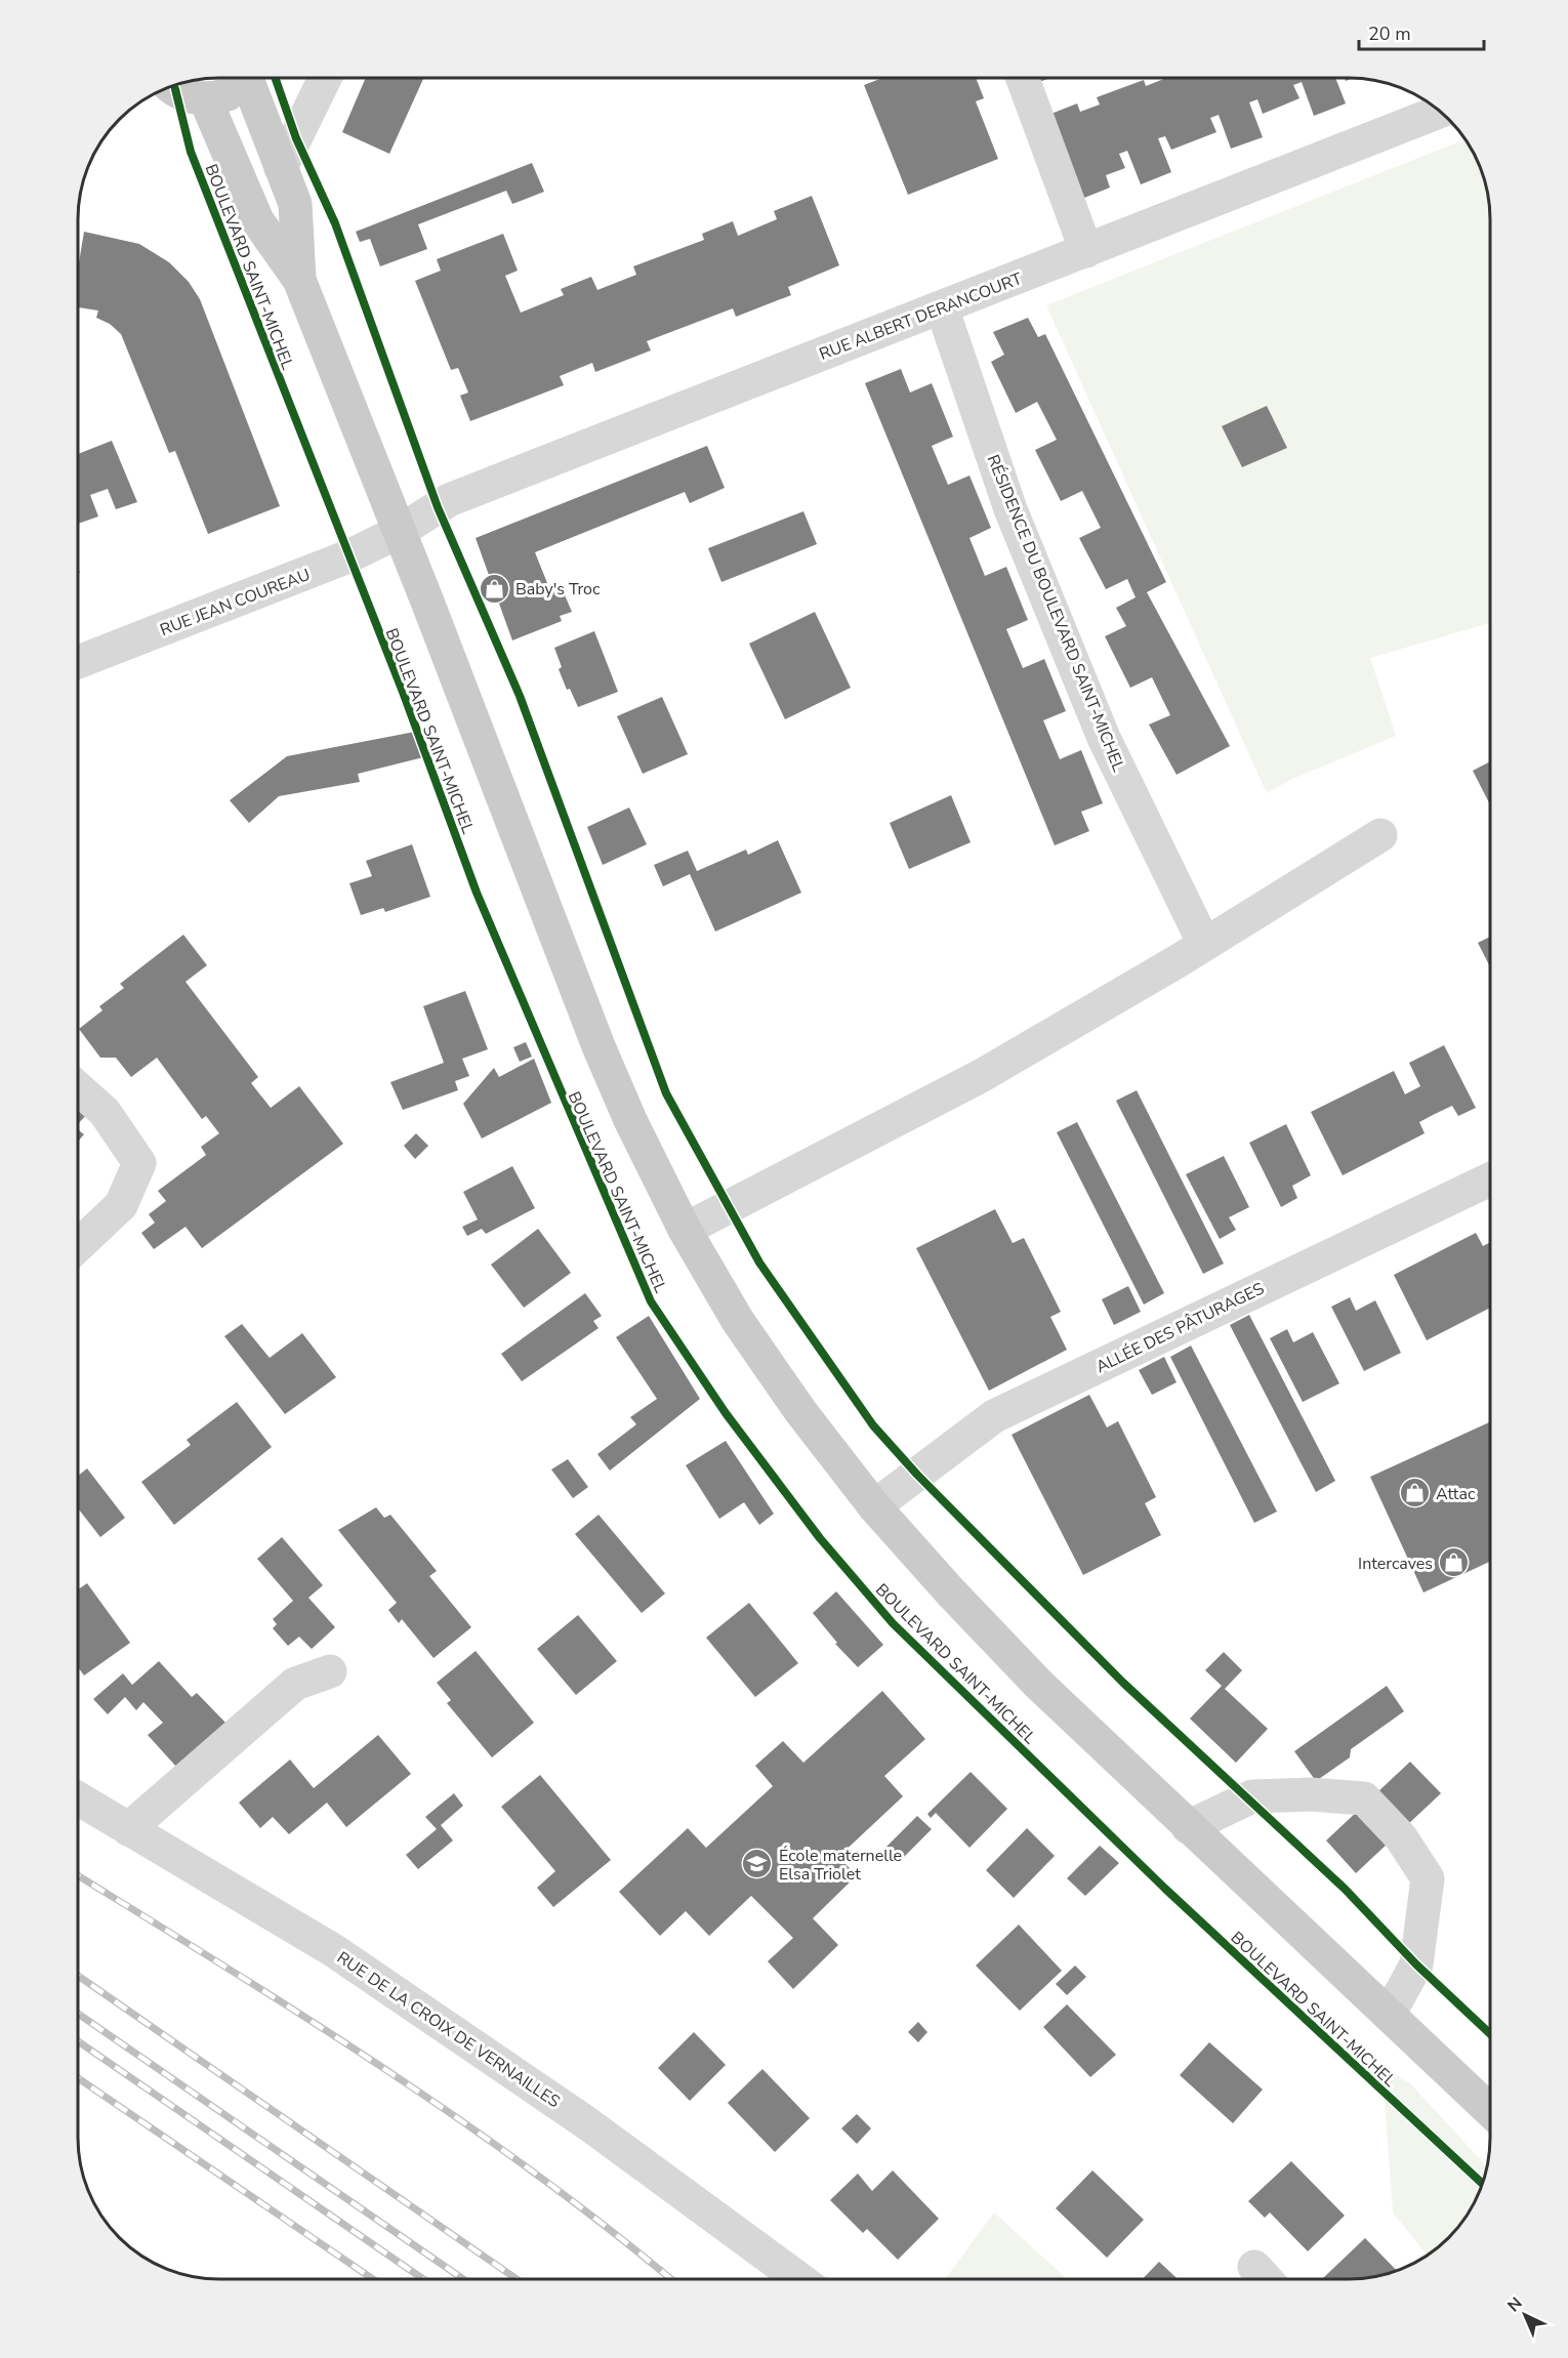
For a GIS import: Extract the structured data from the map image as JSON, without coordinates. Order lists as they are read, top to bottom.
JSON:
{
  "streets": {
    "main road": ["BOULEVARD SAINT-MICHEL"],
    "street": [
      "RUE ALBERT DERANCOURT",
      "RUE JEAN COUREAU",
      "RÉSIDENCE DU BOULEVARD SAINT-MICHEL",
      "ALLÉE DES PÂTURAGES",
      "RUE DE LA CROIX DE VERNAILLES"
    ]
  },
  "crossings": [
    ["BOULEVARD SAINT-MICHEL", "RUE ALBERT DERANCOURT"],
    ["BOULEVARD SAINT-MICHEL", "RUE JEAN COUREAU"],
    ["BOULEVARD SAINT-MICHEL", "ALLÉE DES PÂTURAGES"],
    ["RUE ALBERT DERANCOURT", "RUE JEAN COUREAU"],
    ["RUE ALBERT DERANCOURT", "RÉSIDENCE DU BOULEVARD SAINT-MICHEL"]
  ],
  "places": {
    "shop": ["Baby's Troc", "Attac", "Intercaves"],
    "school or university": ["École maternelle Elsa Triolet"]
  },
  "scale_bar": "20 m",
  "north": "top left"
}
